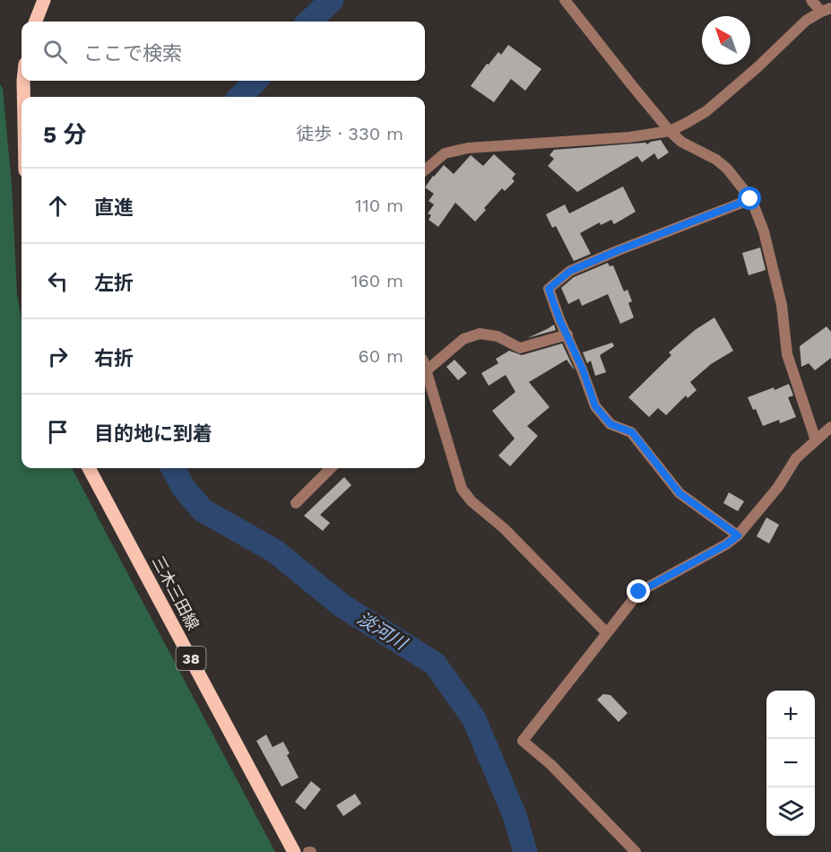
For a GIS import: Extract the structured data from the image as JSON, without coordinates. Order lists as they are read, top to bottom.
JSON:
{
  "streets": {
    "main road": ["三木三田線", "38"]
  },
  "water": ["淡河川"],
  "north": "top left",
  "page": {
    "search": "ここで検索",
    "heading": ["5 分", "徒歩 · 330 m"],
    "list": [
      ["直進", "110 m"],
      ["左折", "160 m"],
      ["右折", "60 m"],
      "目的地に到着"
    ],
    "map_buttons": ["+", "−"]
  }
}
